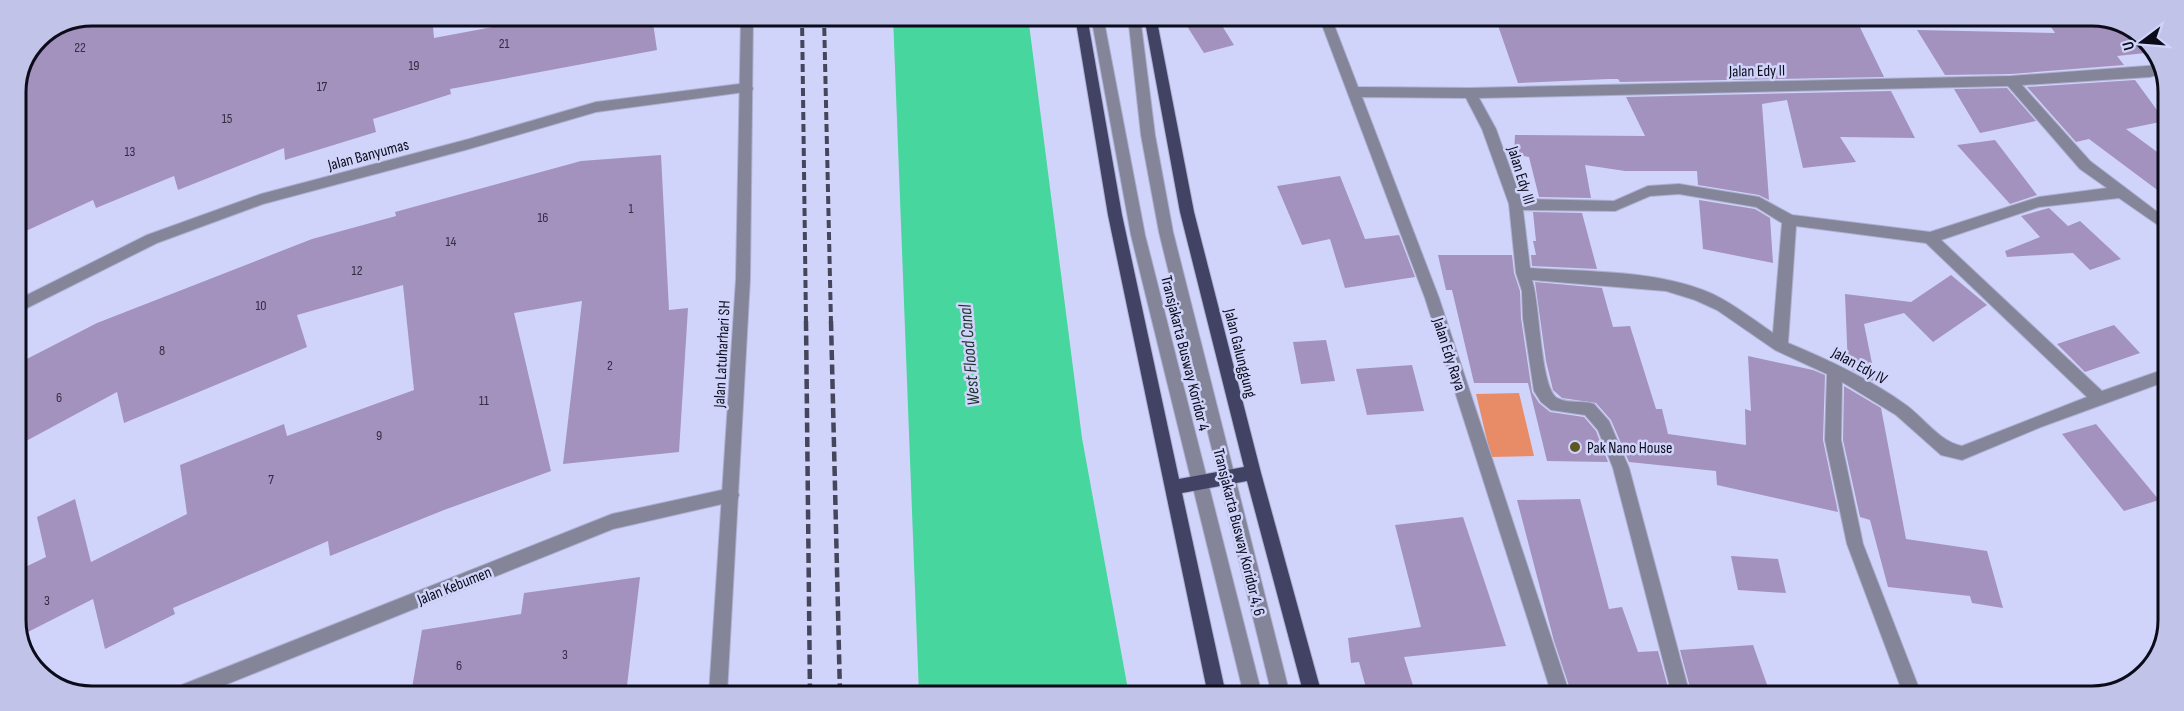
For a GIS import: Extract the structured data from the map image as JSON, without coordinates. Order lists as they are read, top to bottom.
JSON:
{
  "streets": {
    "main road": ["Jalan Galunggung"],
    "street": [
      "Jalan Edy II",
      "Jalan Banyumas",
      "Jalan Edy III",
      "Transjakarta Busway Koridor 4",
      "Jalan Latuharhari SH",
      "Jalan Edy Raya",
      "Jalan Edy IV",
      "Transjakarta Busway Koridor 4, 6",
      "Jalan Kebumen"
    ]
  },
  "crossings": [
    ["Jalan Edy II", "Jalan Edy III"],
    ["Jalan Edy II", "Jalan Edy Raya"],
    ["Jalan Banyumas", "Jalan Latuharhari SH"],
    ["Jalan Edy III", "Jalan Edy IV"],
    ["Jalan Latuharhari SH", "Jalan Kebumen"]
  ],
  "water": ["West Flood Canal"],
  "places": ["Pak Nano House"],
  "house_numbers": [
    "21",
    "22",
    "19",
    "17",
    "15",
    "13",
    "1",
    "16",
    "14",
    "12",
    "10",
    "8",
    "2",
    "6",
    "11",
    "9",
    "7",
    "3",
    "3",
    "6"
  ],
  "north": "left"
}
